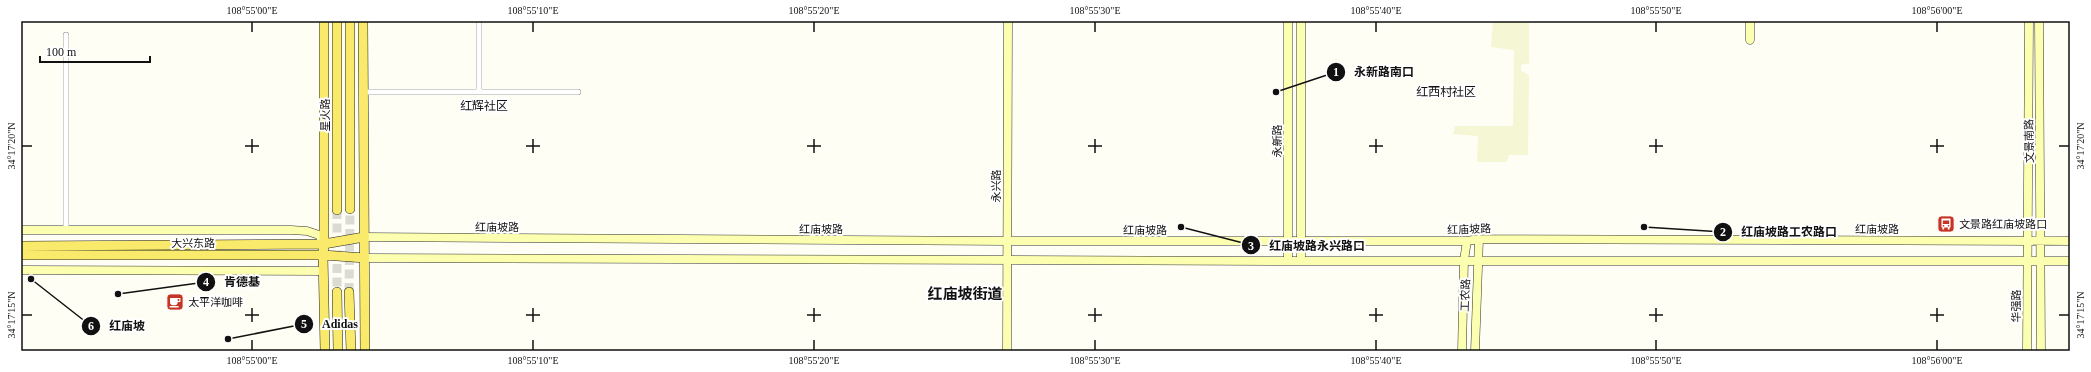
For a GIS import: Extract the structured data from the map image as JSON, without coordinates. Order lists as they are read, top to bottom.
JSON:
{
  "streets": {
    "main road": [
      "星火路",
      "永新路",
      "文景南路",
      "永兴路",
      "红庙坡路",
      "大兴东路",
      "工农路",
      "华强路"
    ]
  },
  "crossings": [
    ["永新路", "红庙坡路"],
    ["文景南路", "红庙坡路"],
    ["文景南路", "华强路"],
    ["永兴路", "红庙坡路"],
    ["红庙坡路", "大兴东路"],
    ["红庙坡路", "工农路"]
  ],
  "districts": ["红西村社区", "红辉社区", "红庙坡街道"],
  "places": {
    "other": [
      "永新路南口",
      "红庙坡路永兴路口",
      "红庙坡路工农路口",
      "红庙坡",
      "肯德基",
      "Adidas"
    ],
    "bus stop": ["文景路红庙坡路口"],
    "cafe": ["太平洋咖啡"]
  },
  "scale_bar": "100 m",
  "coordinates": [
    "108°55'00\"E",
    "108°55'10\"E",
    "108°55'20\"E",
    "108°55'30\"E",
    "108°55'40\"E",
    "108°55'50\"E",
    "108°56'00\"E",
    "34°17'20\"N",
    "34°17'15\"N"
  ]
}
